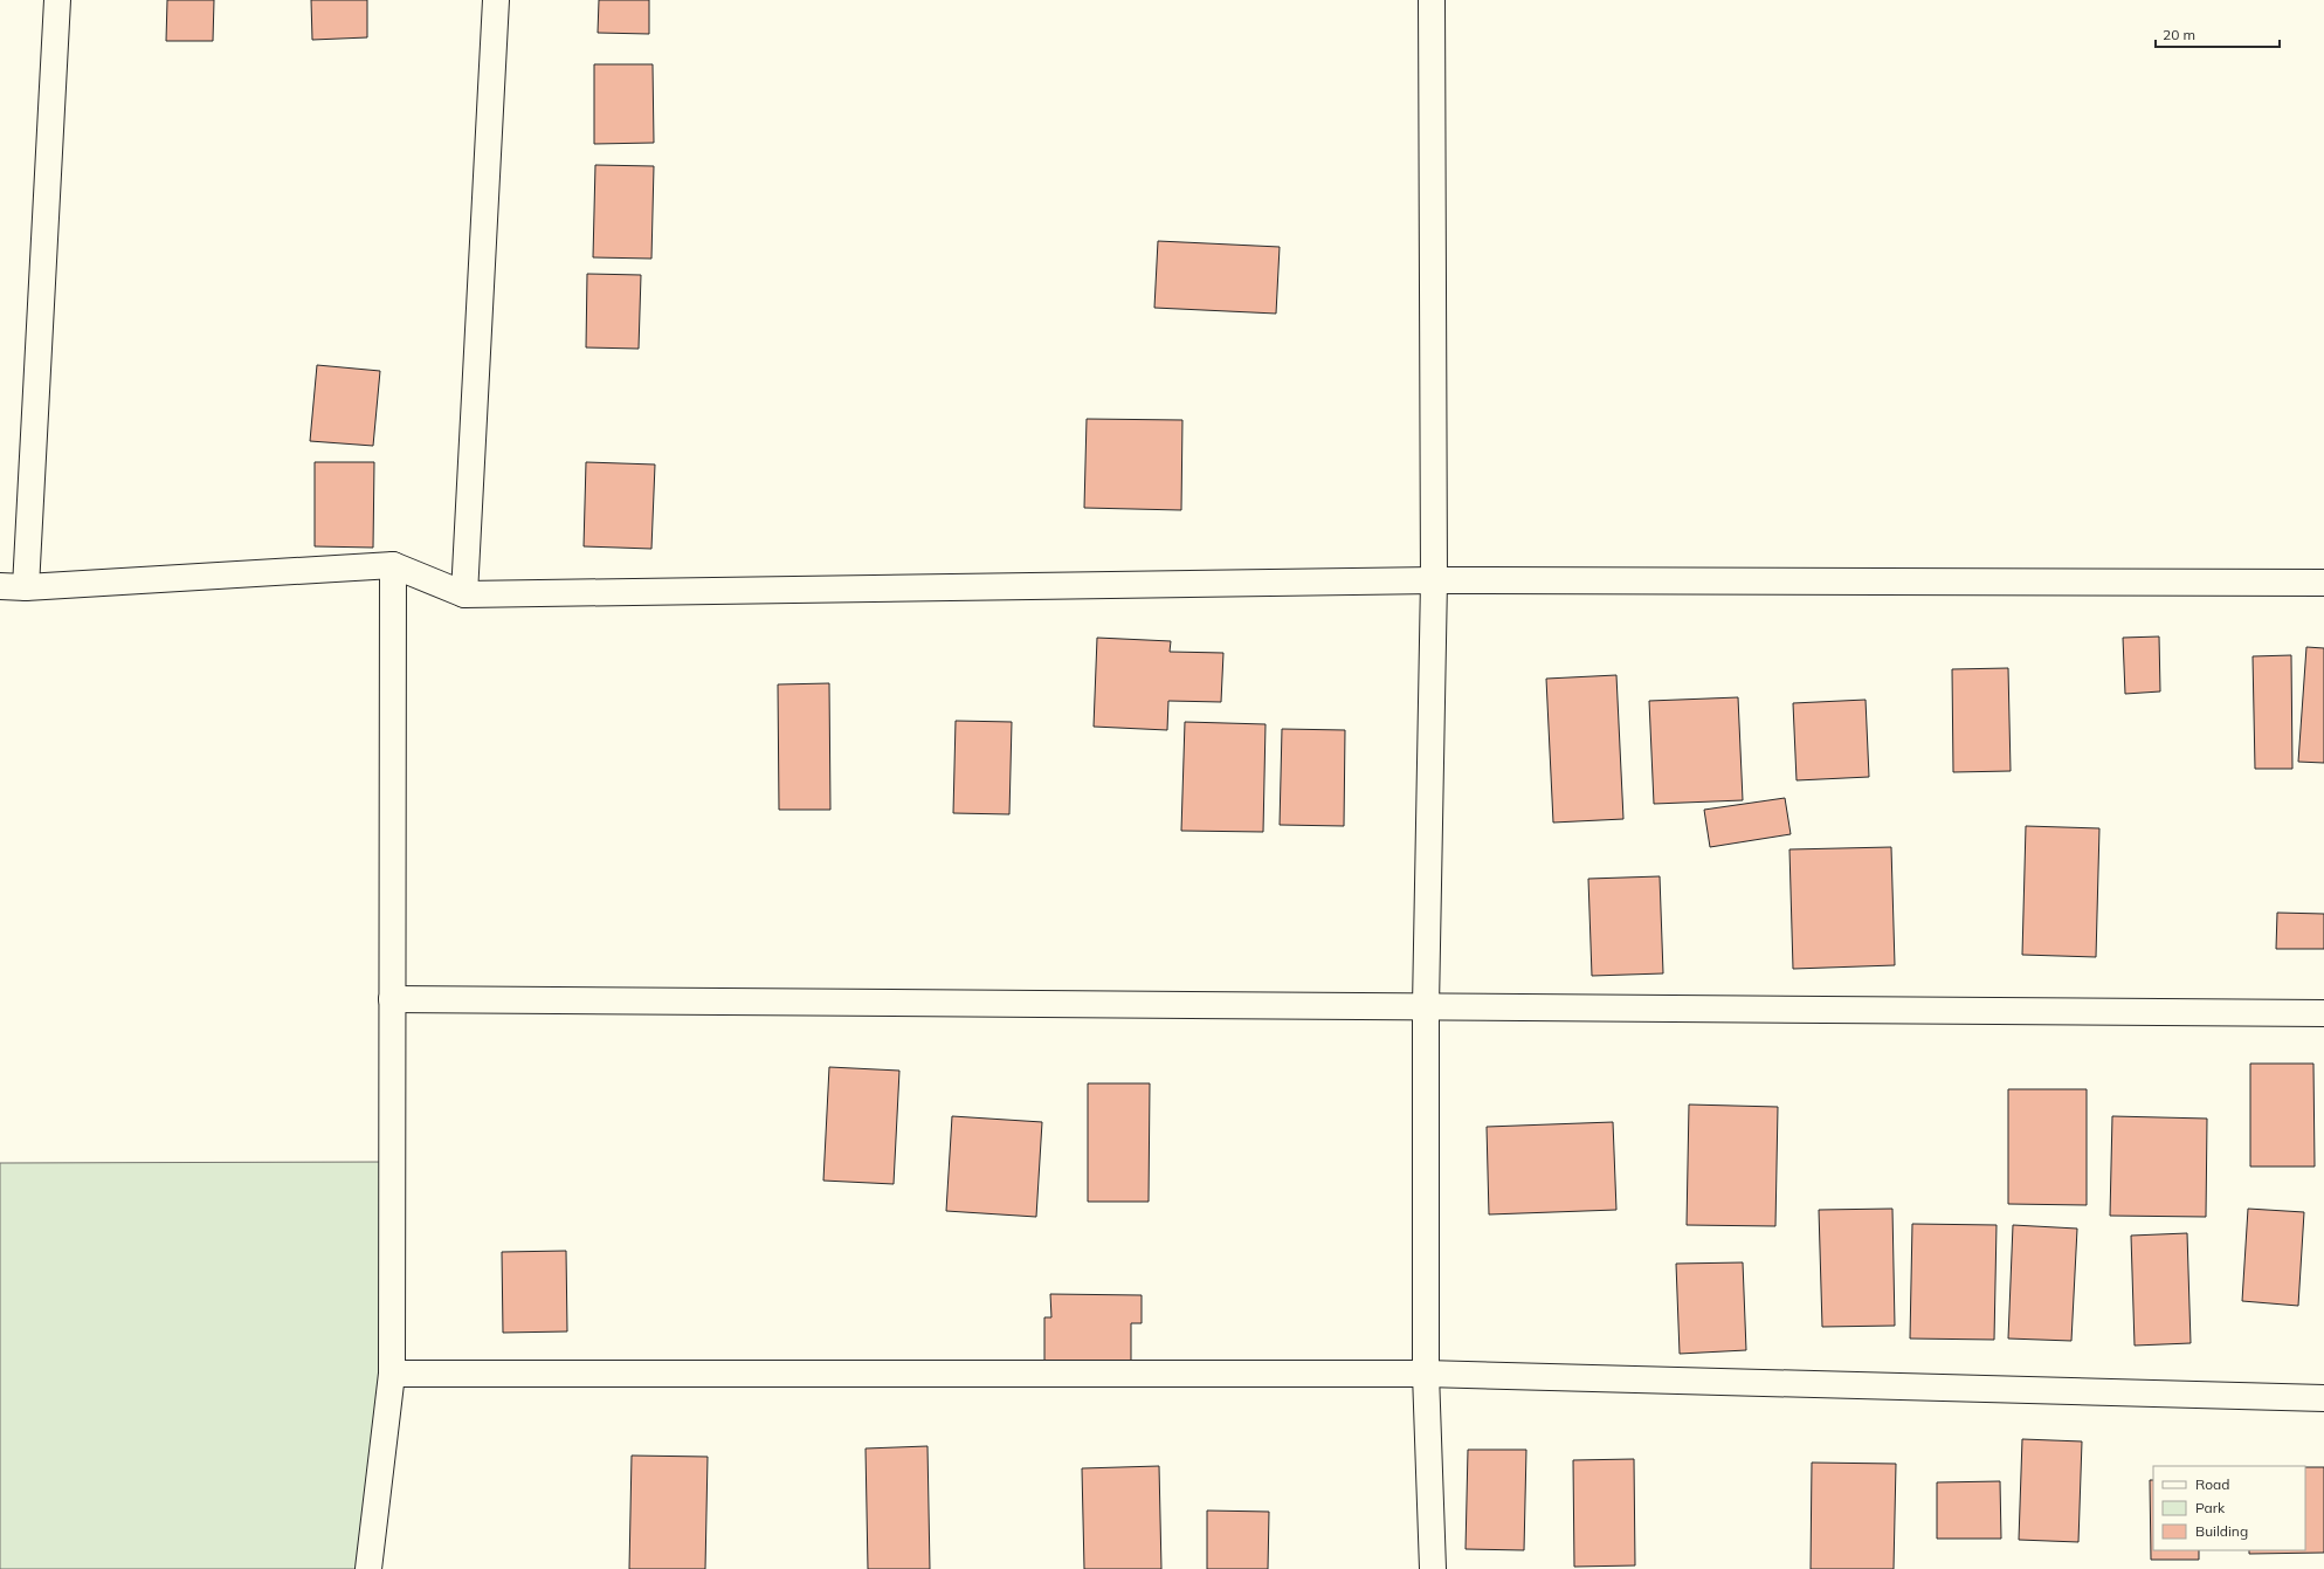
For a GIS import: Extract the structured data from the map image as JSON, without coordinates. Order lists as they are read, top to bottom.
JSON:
{
  "legend": ["Road", "Park", "Building"],
  "scale_bar": "20 m"
}
